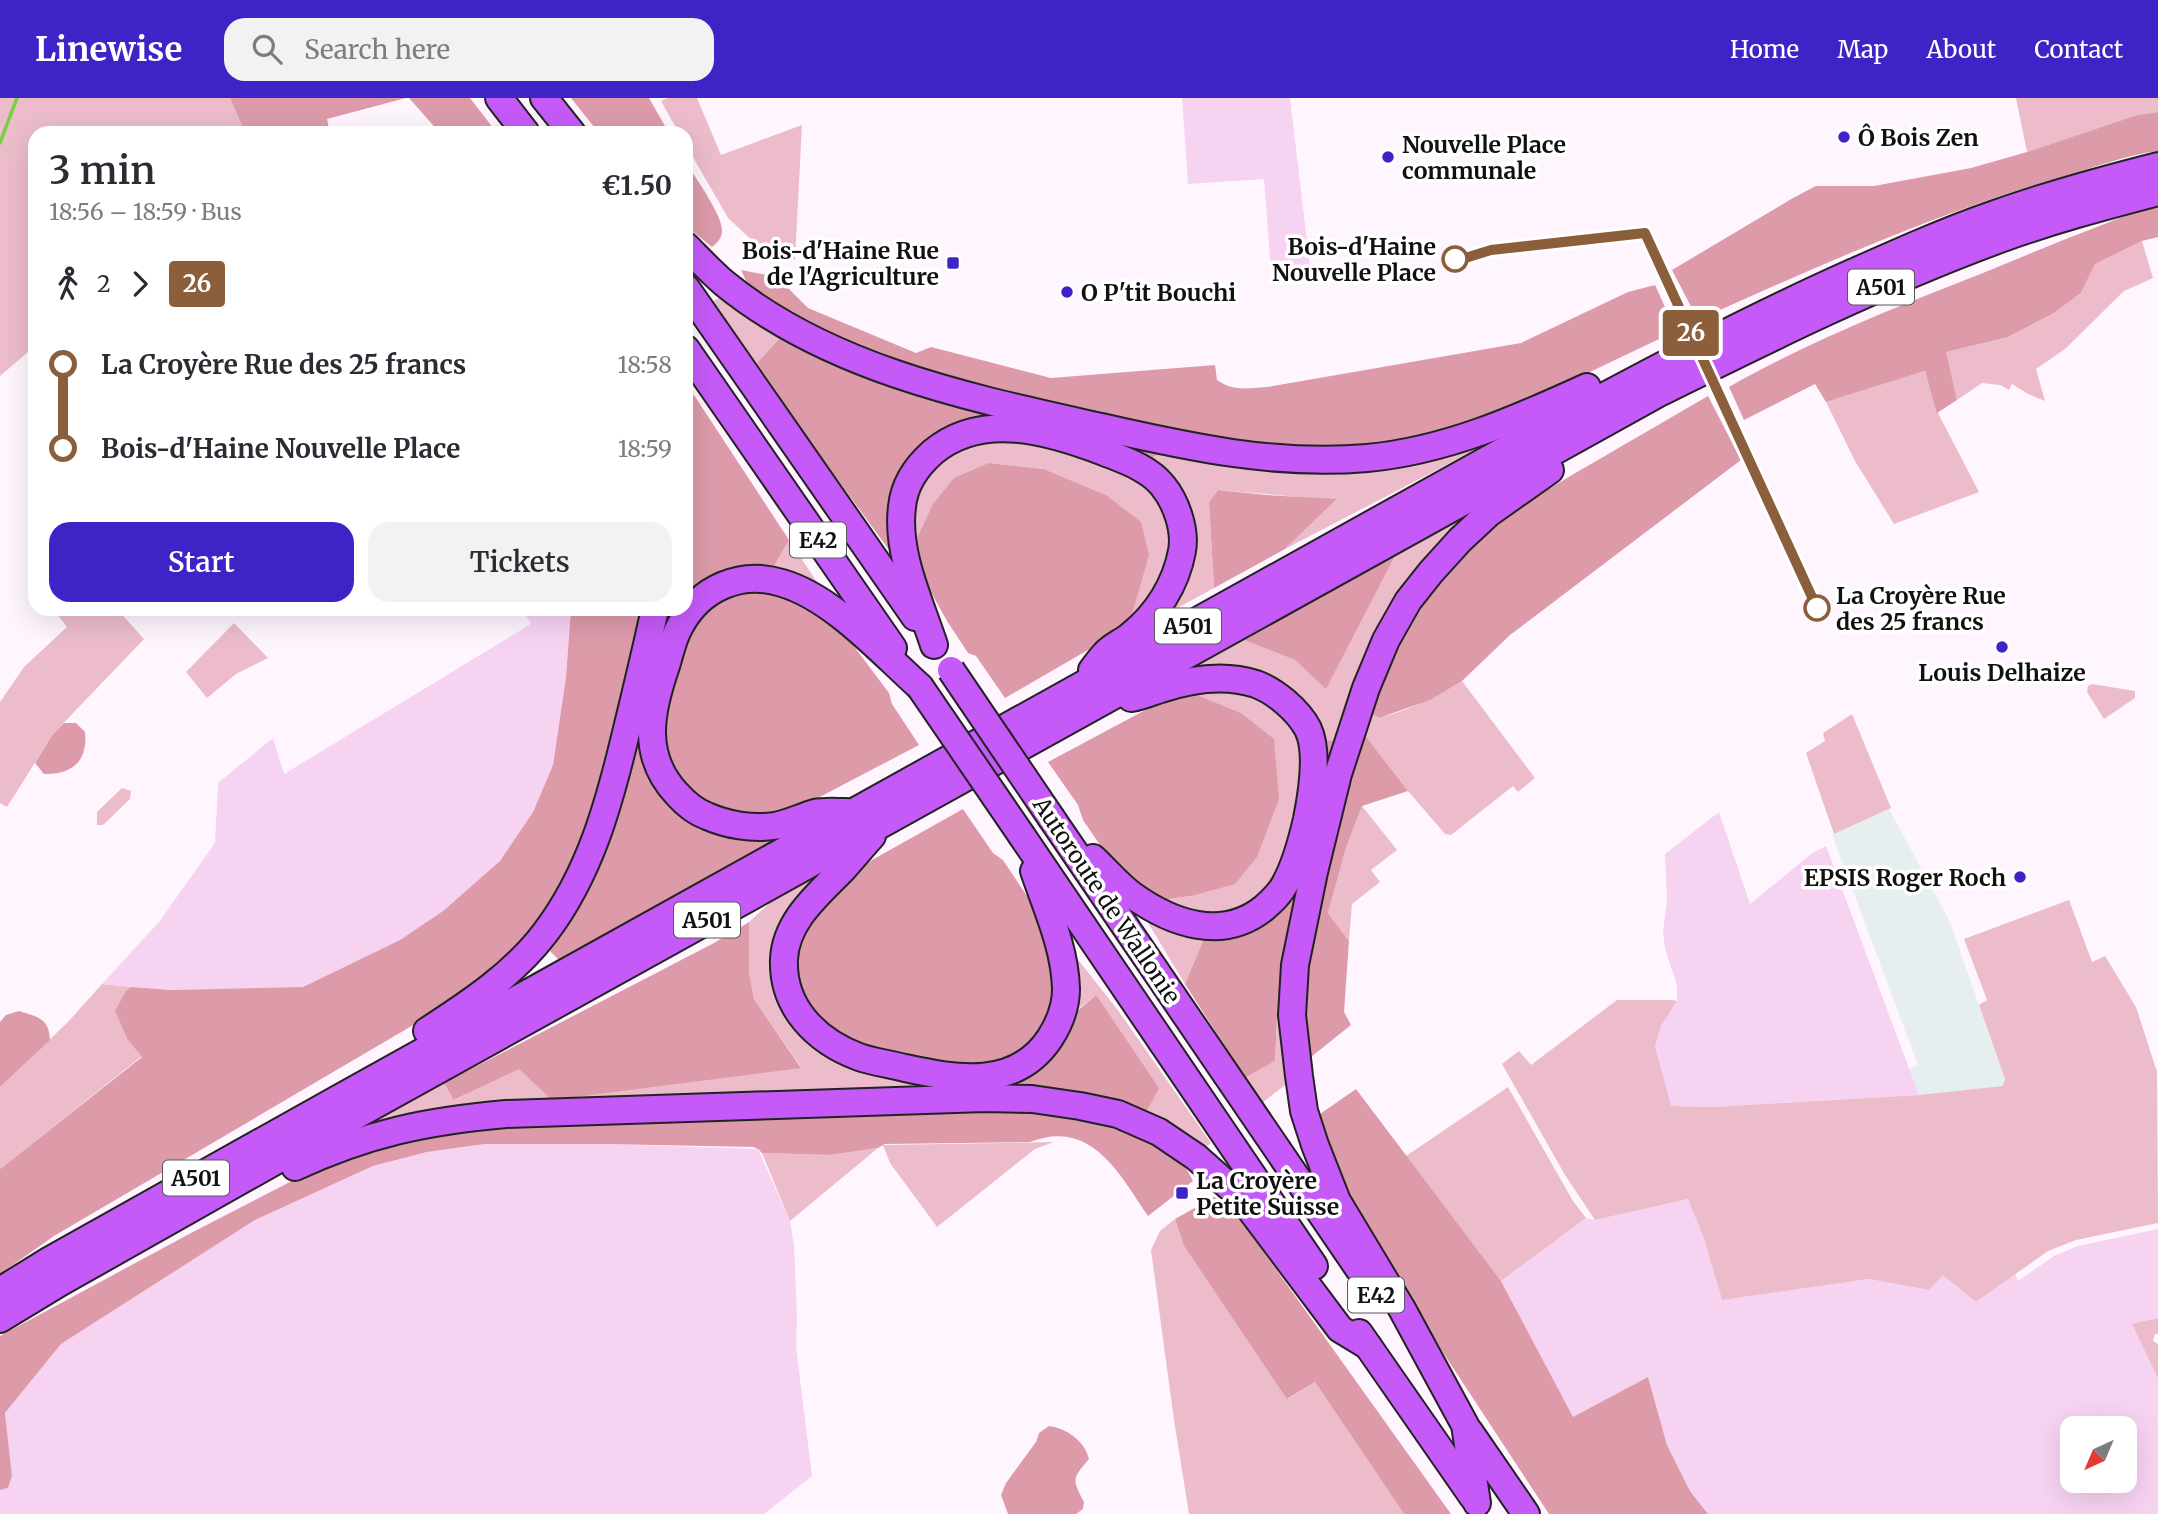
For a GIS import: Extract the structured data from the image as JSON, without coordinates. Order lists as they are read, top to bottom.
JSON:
{
  "streets": {
    "highway": ["A501", "E42", "Autoroute de Wallonie"]
  },
  "places": {
    "other": [
      "Ô Bois Zen",
      "Nouvelle Place communale",
      "Bois-d'Haine Nouvelle Place",
      "O P'tit Bouchi",
      "La Croyère Rue des 25 francs",
      "Louis Delhaize",
      "EPSIS Roger Roch"
    ],
    "transit": ["Bois-d'Haine Rue de l'Agriculture", "La Croyère Petite Suisse"]
  },
  "lines": ["bus line 26"],
  "north": "bottom left",
  "page": {
    "header": "Linewise",
    "search": "Search here",
    "nav": [
      "Home",
      "Map",
      "About",
      "Contact"
    ],
    "on_map": "26",
    "heading": ["3 min", "18:56 – 18:59 · Bus", "€1.50"],
    "legs": ["2", "26"],
    "list": [
      {
        "name": "La Croyère Rue des 25 francs",
        "value": "18:58"
      },
      {
        "name": "Bois-d'Haine Nouvelle Place",
        "value": "18:59"
      }
    ],
    "buttons": ["Start", "Tickets"]
  }
}
